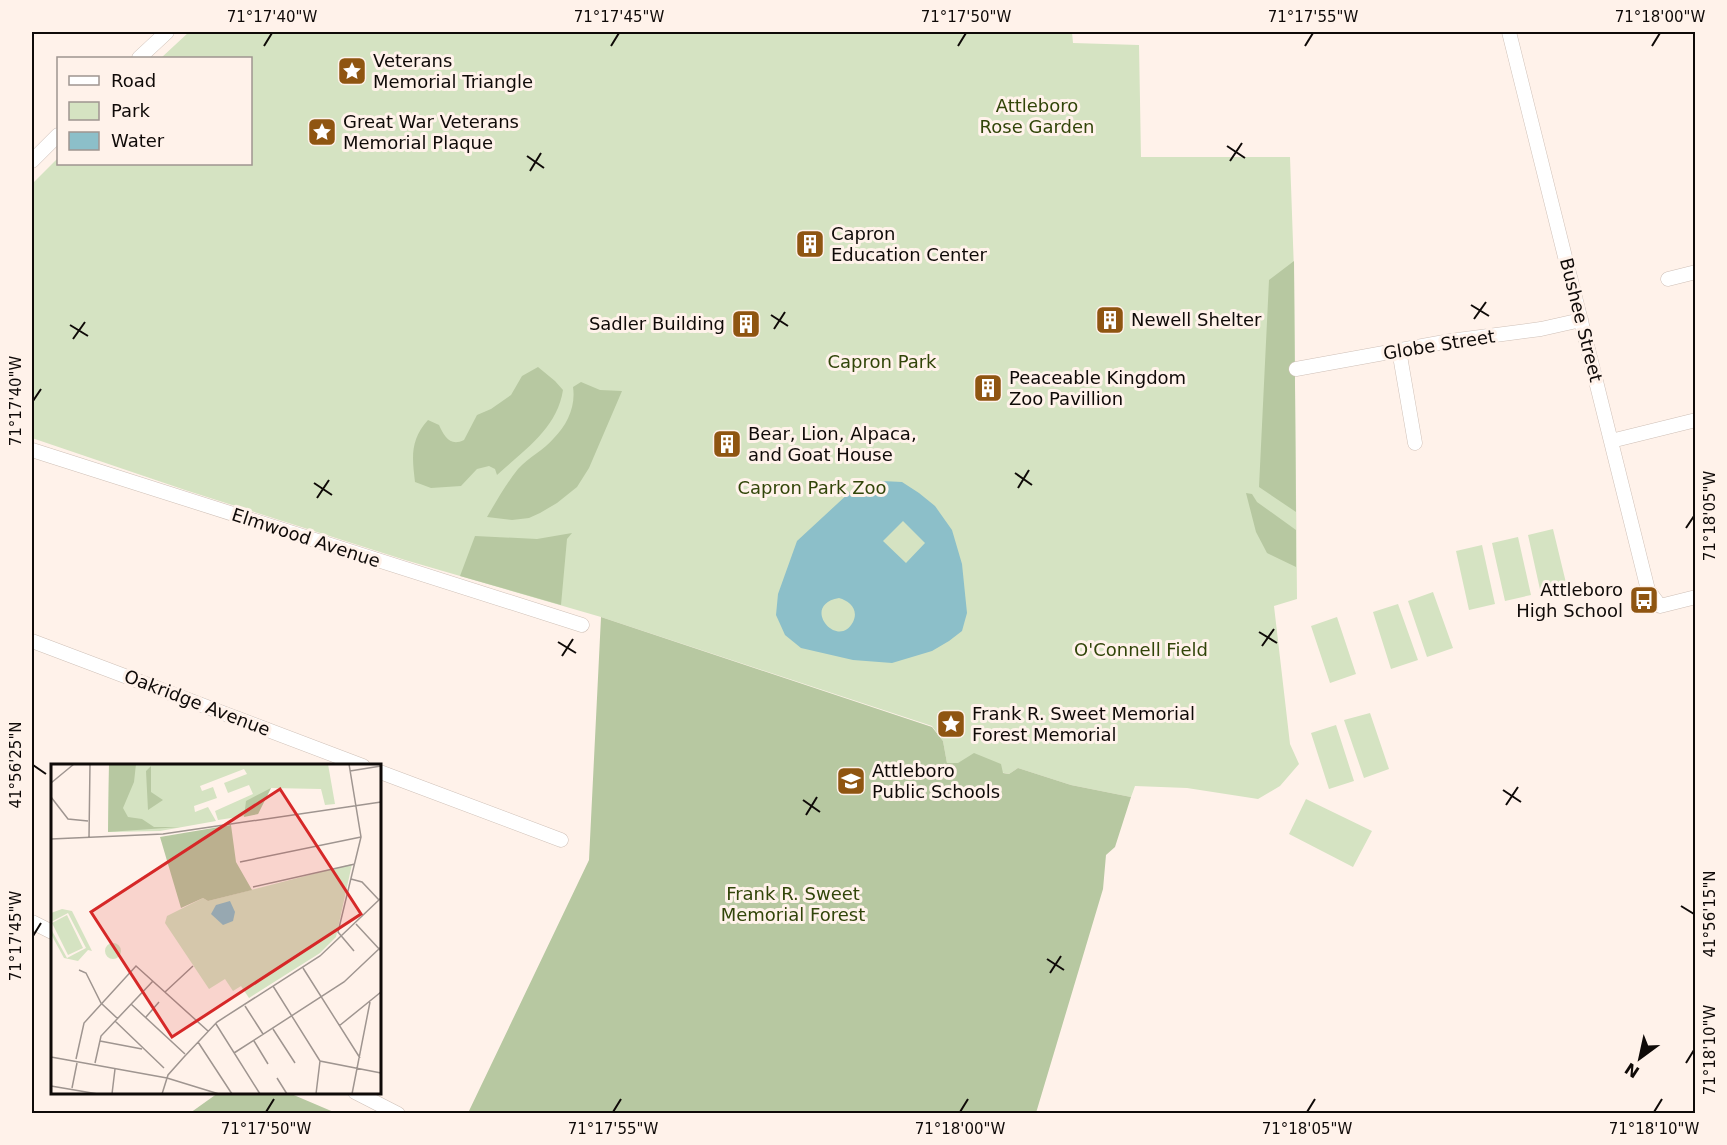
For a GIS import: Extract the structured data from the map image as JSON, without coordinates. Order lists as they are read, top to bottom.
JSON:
{
  "streets": {
    "street": [
      "Bushee Street",
      "Globe Street",
      "Elmwood Avenue",
      "Oakridge Avenue"
    ]
  },
  "crossings": [
    ["Bushee Street", "Globe Street"]
  ],
  "parks": [
    "Attleboro Rose Garden",
    "Capron Park",
    "Capron Park Zoo",
    "O'Connell Field",
    "Frank R. Sweet Memorial Forest"
  ],
  "places": {
    "place": ["Veterans Memorial Triangle", "Great War Veterans Memorial Plaque", "Frank R. Sweet Memorial Forest Memorial"],
    "building": [
      "Capron Education Center",
      "Newell Shelter",
      "Sadler Building",
      "Peaceable Kingdom Zoo Pavillion",
      "Bear, Lion, Alpaca, and Goat House"
    ],
    "bus stop": ["Attleboro High School"],
    "school or university": ["Attleboro Public Schools"]
  },
  "legend": ["Road", "Park", "Water"],
  "north": "bottom left",
  "coordinates": [
    "71°17'40\"W",
    "71°17'45\"W",
    "71°17'50\"W",
    "71°17'55\"W",
    "71°18'00\"W",
    "71°18'05\"W",
    "41°56'25\"N",
    "41°56'15\"N",
    "71°18'10\"W"
  ]
}
